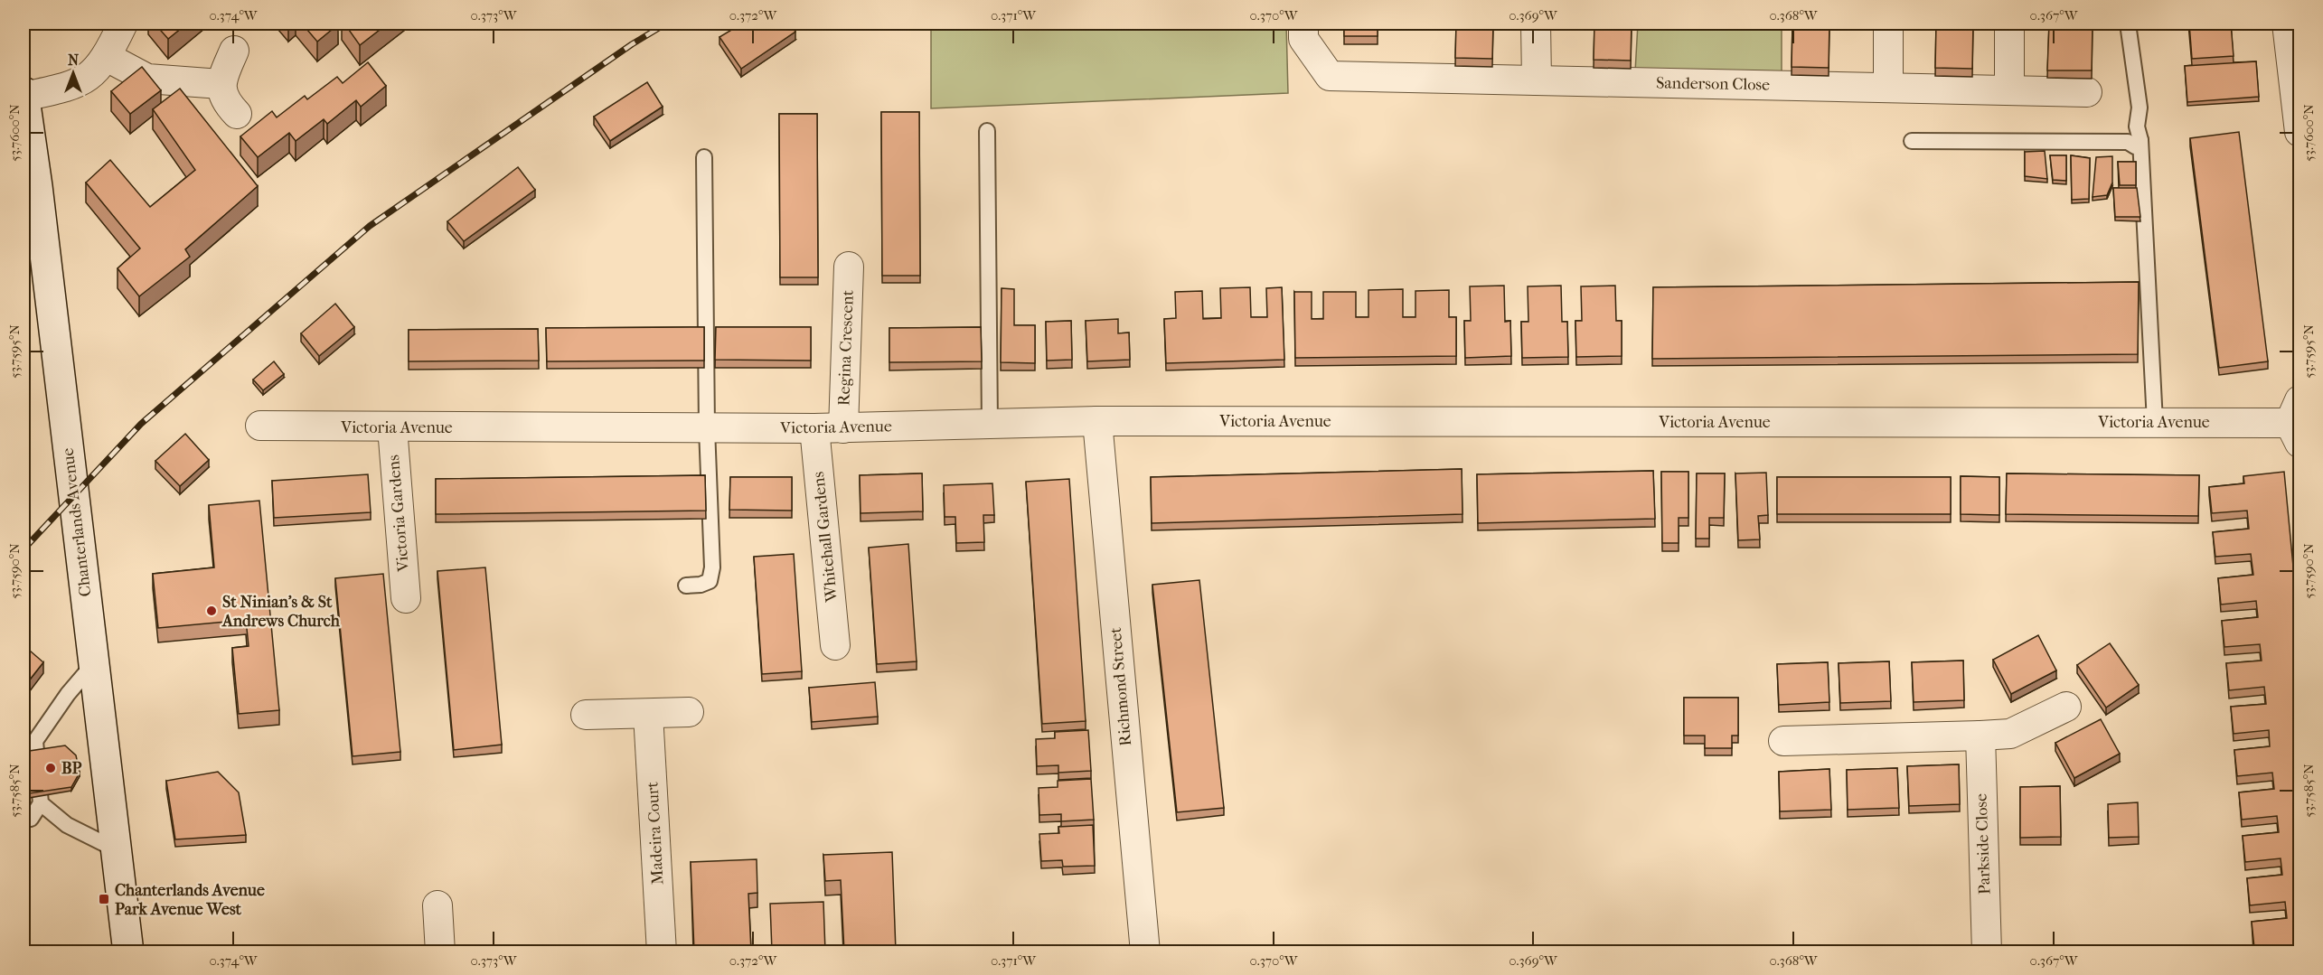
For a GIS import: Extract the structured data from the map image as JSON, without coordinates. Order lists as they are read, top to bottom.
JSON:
{
  "streets": {
    "street": [
      "Sanderson Close",
      "Regina Crescent",
      "Victoria Avenue",
      "Victoria Gardens",
      "Chanterlands Avenue",
      "Whitehall Gardens",
      "Richmond Street",
      "Madeira Court",
      "Parkside Close"
    ]
  },
  "crossings": [
    ["Regina Crescent", "Victoria Avenue"],
    ["Victoria Avenue", "Victoria Gardens"],
    ["Victoria Avenue", "Whitehall Gardens"],
    ["Victoria Avenue", "Richmond Street"]
  ],
  "places": {
    "other": ["St Ninian's & St Andrews Church", "BP"],
    "transit": ["Chanterlands Avenue Park Avenue West"]
  },
  "north": "top",
  "coordinates": [
    "0.374°W",
    "0.373°W",
    "0.372°W",
    "0.371°W",
    "0.370°W",
    "0.369°W",
    "0.368°W",
    "0.367°W",
    "53.7600°N",
    "53.7595°N",
    "53.7590°N",
    "53.7585°N"
  ]
}
